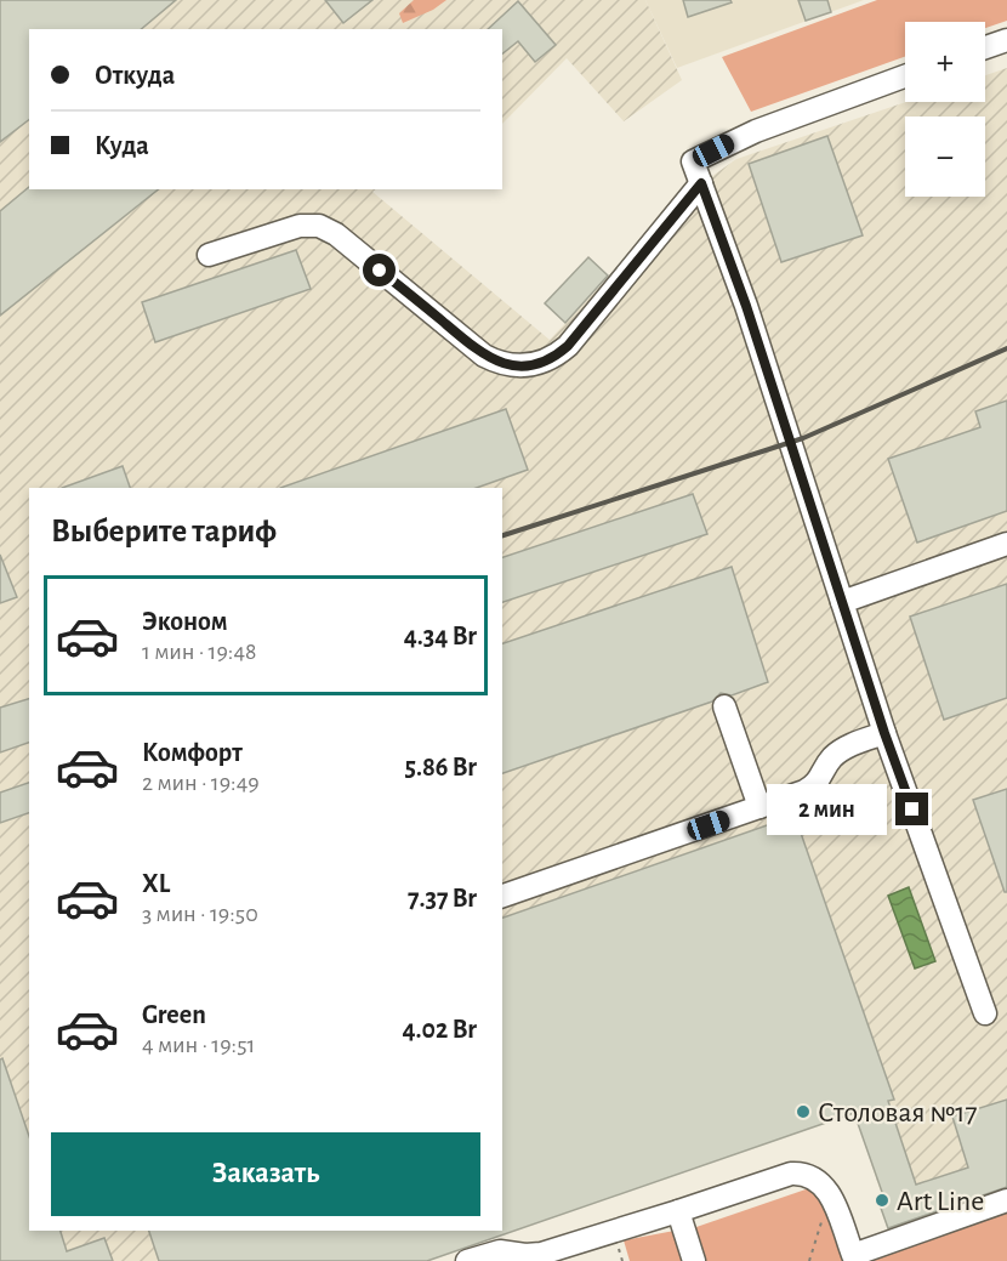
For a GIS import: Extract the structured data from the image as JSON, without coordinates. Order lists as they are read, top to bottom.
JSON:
{
  "places": ["Столовая №17", "Art Line"],
  "page": {
    "map_buttons": ["+", "−"],
    "banner": ["Откуда", "Куда"],
    "heading": "Выберите тариф",
    "list": [
      {
        "name": "Эконом",
        "note": "1 мин · 19:48",
        "value": "4.34 Br"
      },
      {
        "name": "Комфорт",
        "note": "2 мин · 19:49",
        "value": "5.86 Br"
      },
      {
        "name": "XL",
        "note": "3 мин · 19:50",
        "value": "7.37 Br"
      },
      {
        "name": "Green",
        "note": "4 мин · 19:51",
        "value": "4.02 Br"
      }
    ],
    "bubble": "2 мин",
    "buttons": "Заказать"
  }
}
